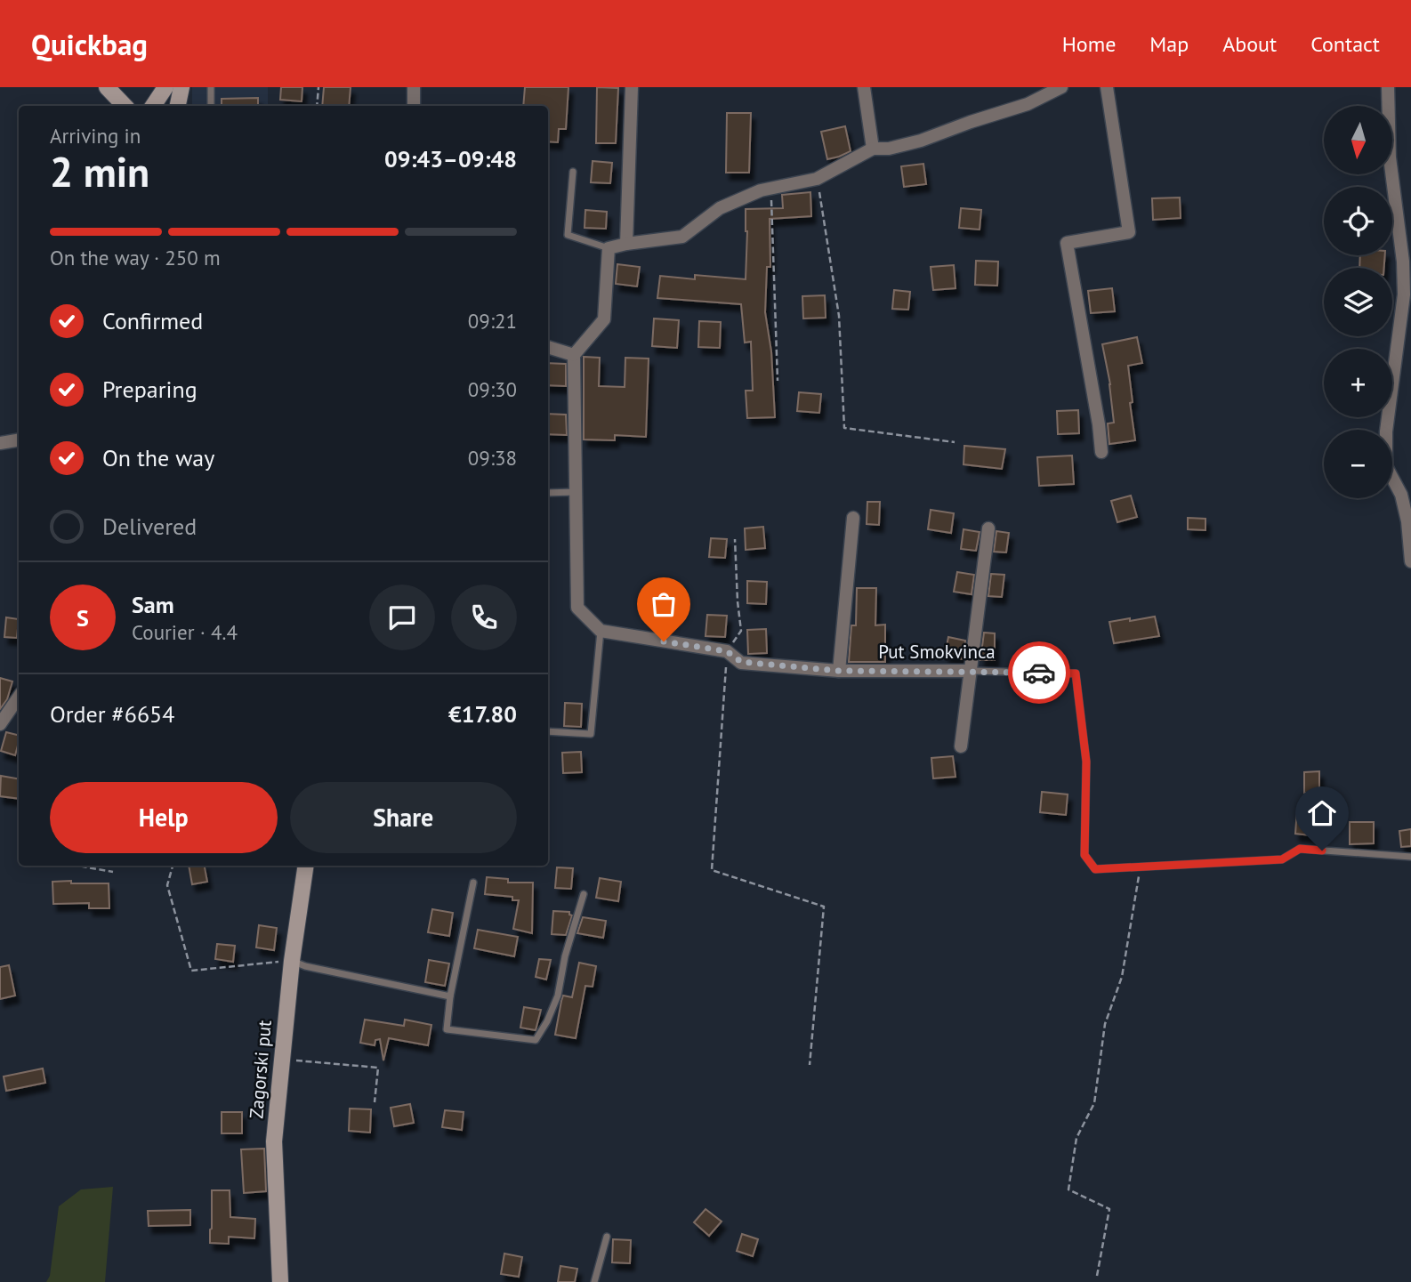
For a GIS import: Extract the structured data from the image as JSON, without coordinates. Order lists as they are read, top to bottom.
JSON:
{
  "streets": {
    "main road": ["Zagorski put"],
    "street": ["Put Smokvinca"]
  },
  "north": "bottom",
  "page": {
    "header": "Quickbag",
    "nav": [
      "Home",
      "Map",
      "About",
      "Contact"
    ],
    "map_buttons": ["+", "−"],
    "heading": ["2 min", "Arriving in", "09:43–09:48"],
    "panel": [
      "Sam",
      "Courier · 4.4",
      "Order #6654",
      "€17.80"
    ],
    "bar": "On the way · 250 m",
    "list": [
      ["Confirmed", "09:21"],
      ["Preparing", "09:30"],
      ["On the way", "09:38"],
      "Delivered"
    ],
    "round": "S",
    "buttons": ["Help", "Share"]
  }
}
